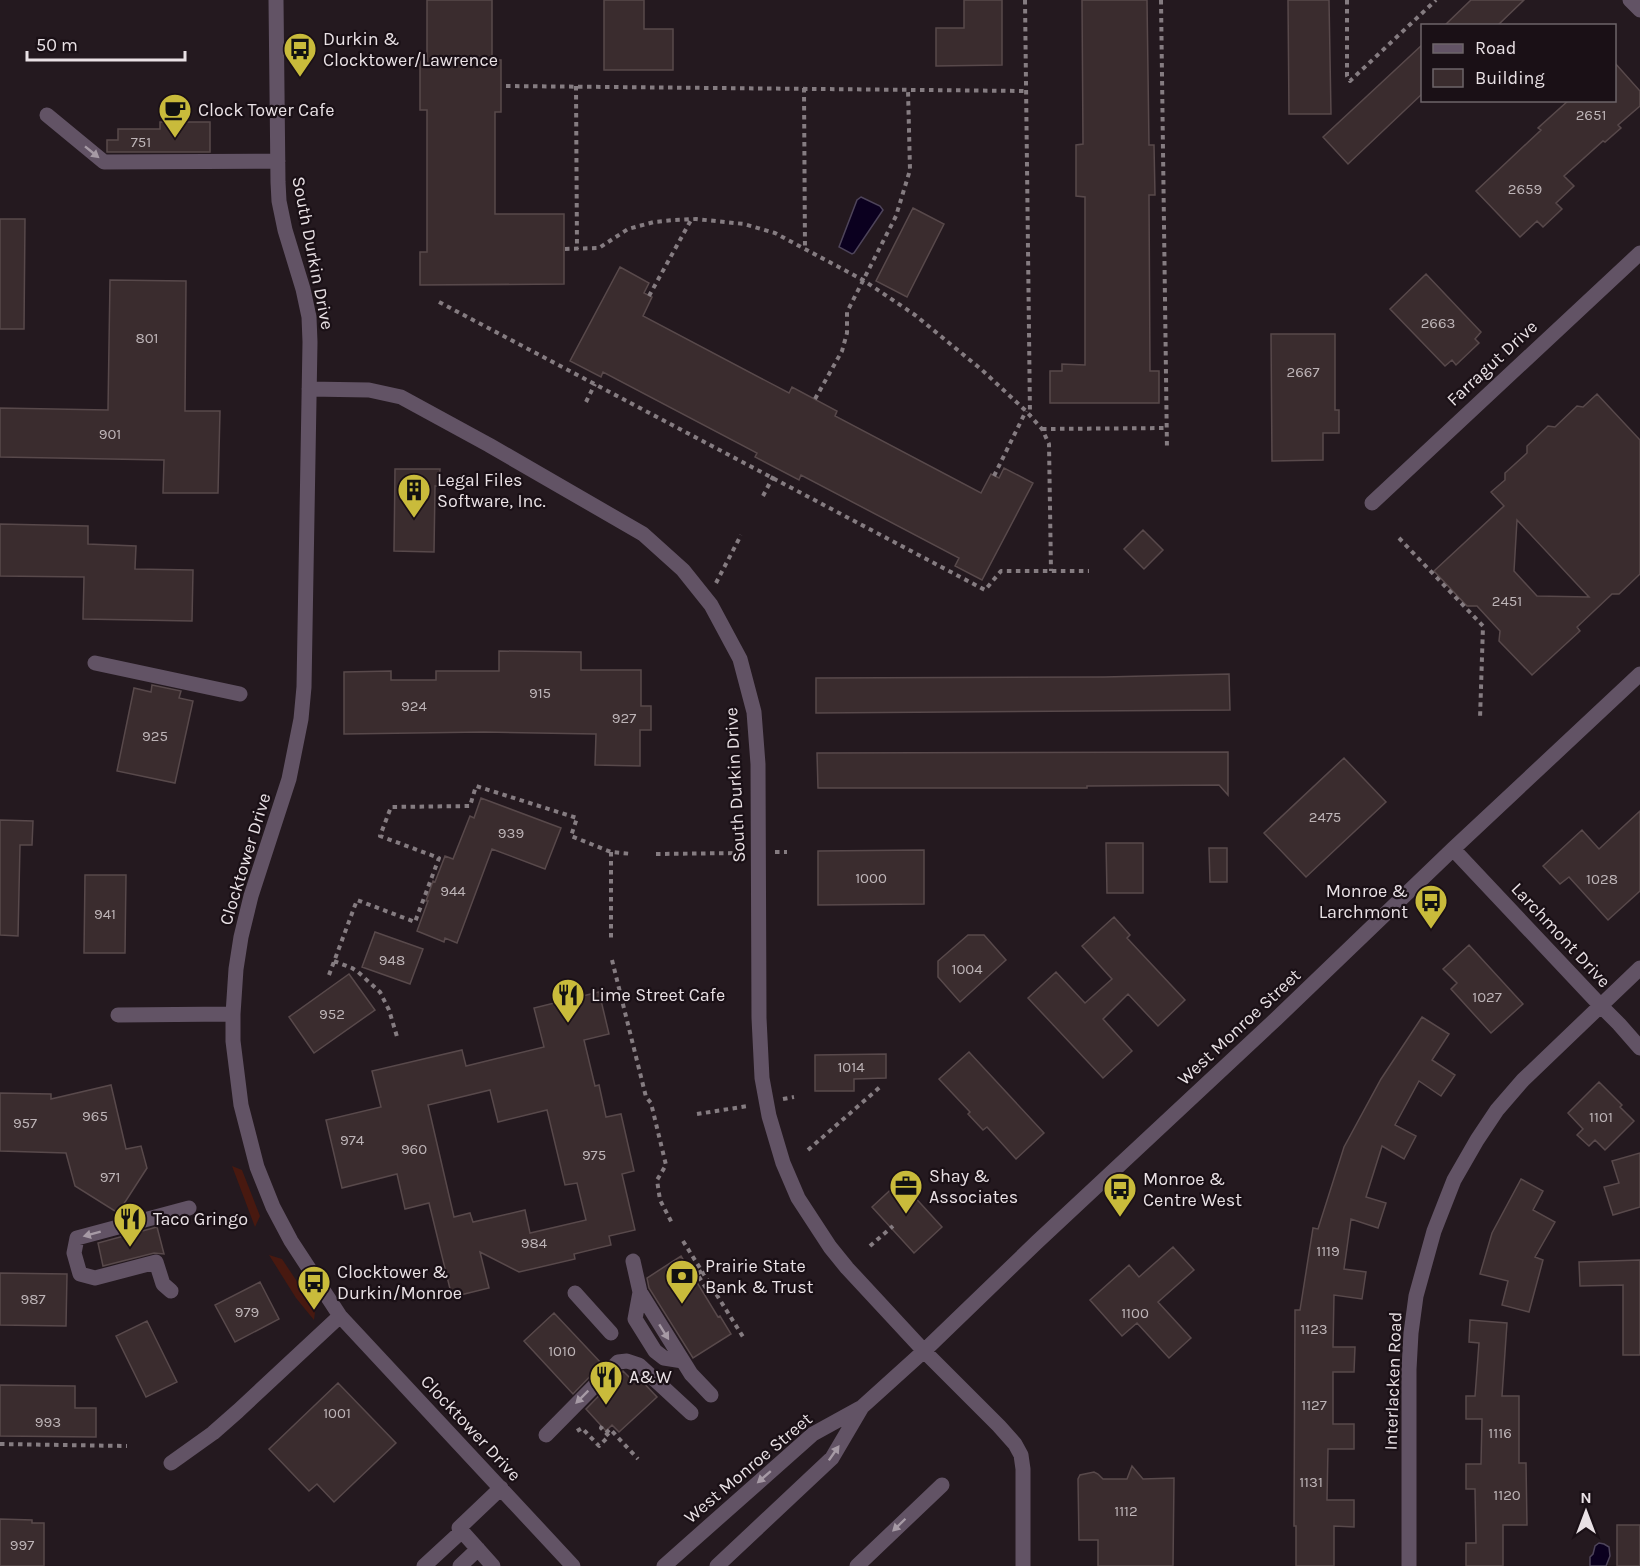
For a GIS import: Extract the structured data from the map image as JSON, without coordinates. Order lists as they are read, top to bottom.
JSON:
{
  "streets": {
    "street": [
      "South Durkin Drive",
      "Farragut Drive",
      "Clocktower Drive",
      "Larchmont Drive",
      "West Monroe Street",
      "Interlacken Road"
    ]
  },
  "crossings": [
    ["South Durkin Drive", "Clocktower Drive"],
    ["South Durkin Drive", "West Monroe Street"],
    ["Larchmont Drive", "West Monroe Street"],
    ["Larchmont Drive", "Interlacken Road"]
  ],
  "places": {
    "bus stop": [
      "Durkin & Clocktower/Lawrence",
      "Monroe & Larchmont",
      "Monroe & Centre West",
      "Clocktower & Durkin/Monroe"
    ],
    "cafe": ["Clock Tower Cafe"],
    "building": ["Legal Files Software, Inc."],
    "restaurant": ["Lime Street Cafe", "Taco Gringo", "A&W"],
    "office": ["Shay & Associates"],
    "bank": ["Prairie State Bank & Trust"]
  },
  "house_numbers": [
    "2651",
    "751",
    "2659",
    "2663",
    "801",
    "2667",
    "901",
    "2451",
    "915",
    "924",
    "927",
    "925",
    "2475",
    "939",
    "1000",
    "1028",
    "944",
    "941",
    "948",
    "1004",
    "1027",
    "952",
    "1014",
    "965",
    "1101",
    "957",
    "974",
    "960",
    "975",
    "971",
    "984",
    "1119",
    "987",
    "979",
    "1100",
    "1123",
    "1010",
    "1127",
    "1001",
    "993",
    "1116",
    "1131",
    "1120",
    "1112",
    "997"
  ],
  "legend": ["Road", "Building"],
  "scale_bar": "50 m",
  "north": "top"
}
